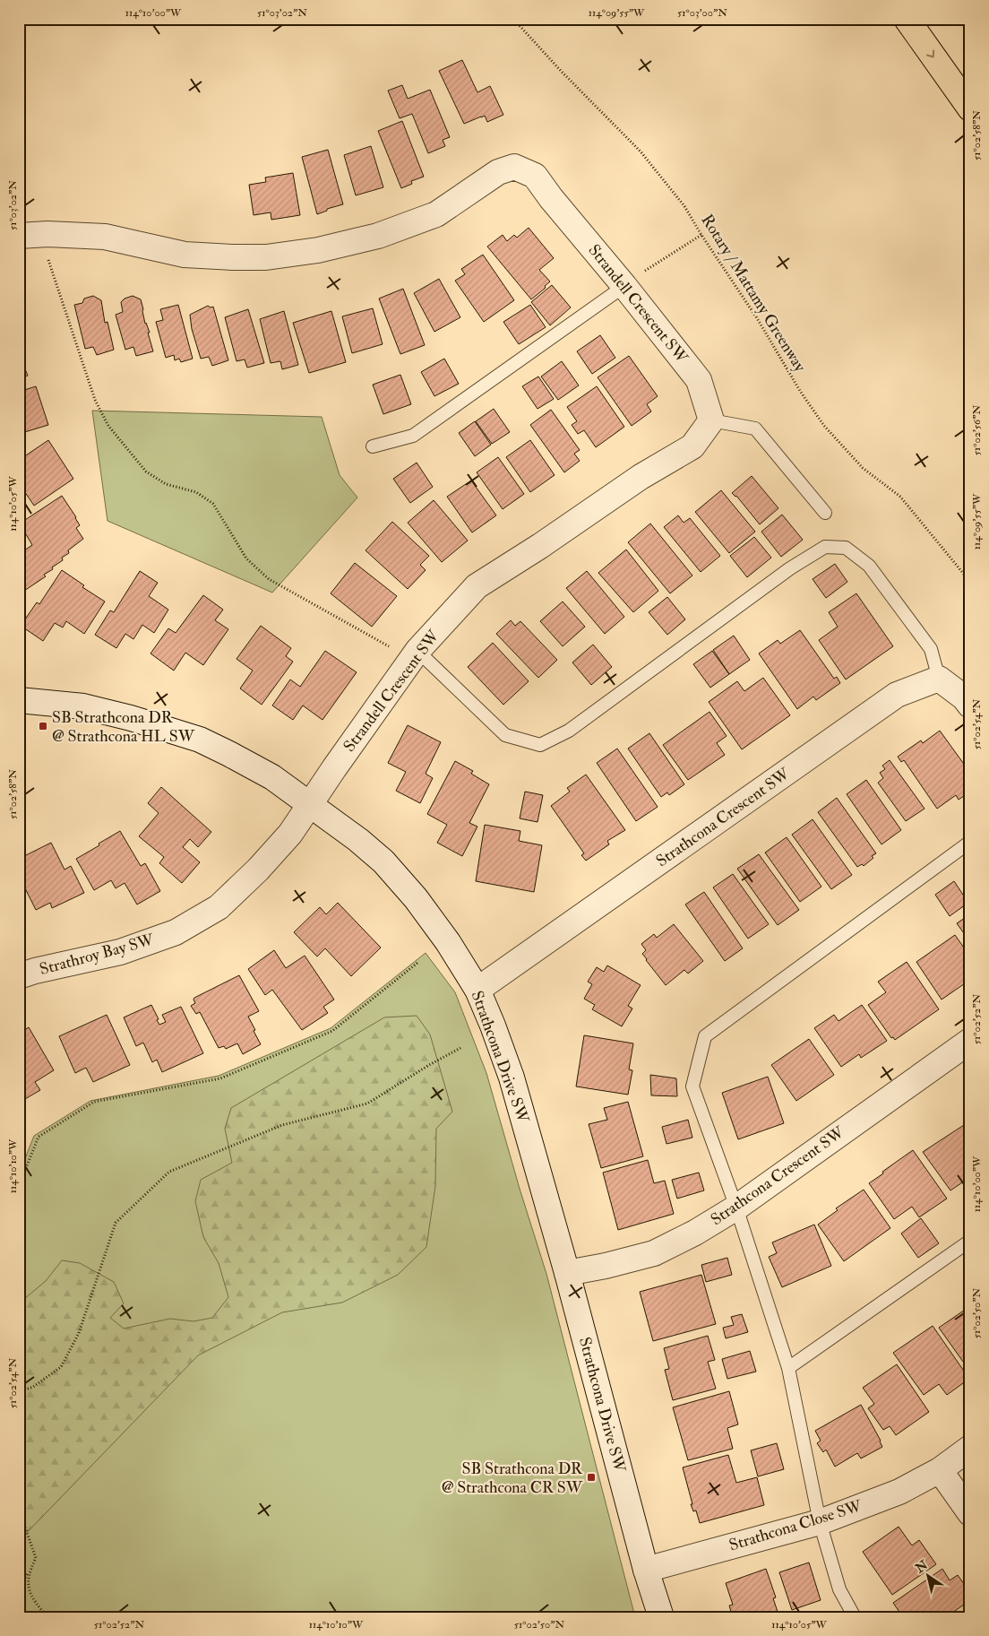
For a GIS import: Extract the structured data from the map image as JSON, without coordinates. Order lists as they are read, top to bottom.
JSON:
{
  "streets": {
    "street": [
      "Strandell Crescent SW",
      "Strathcona Crescent SW",
      "Strathroy Bay SW",
      "Strathcona Drive SW",
      "Strathcona Close SW"
    ],
    "path": ["Rotary / Mattamy Greenway"]
  },
  "crossings": [
    ["Strandell Crescent SW", "Strathroy Bay SW"],
    ["Strandell Crescent SW", "Strathcona Drive SW"],
    ["Strathcona Crescent SW", "Strathcona Drive SW"],
    ["Strathroy Bay SW", "Strathcona Drive SW"],
    ["Strathcona Drive SW", "Strathcona Close SW"]
  ],
  "places": {
    "transit": ["SB Strathcona DR @ Strathcona HL SW", "SB Strathcona DR @ Strathcona CR SW"]
  },
  "north": "top left",
  "coordinates": [
    "114°10'00\"W",
    "51°03'02\"N",
    "114°09'55\"W",
    "51°03'00\"N",
    "51°02'58\"N",
    "51°02'56\"N",
    "114°10'05\"W",
    "51°02'54\"N",
    "51°02'52\"N",
    "114°10'10\"W",
    "51°02'50\"N"
  ]
}
